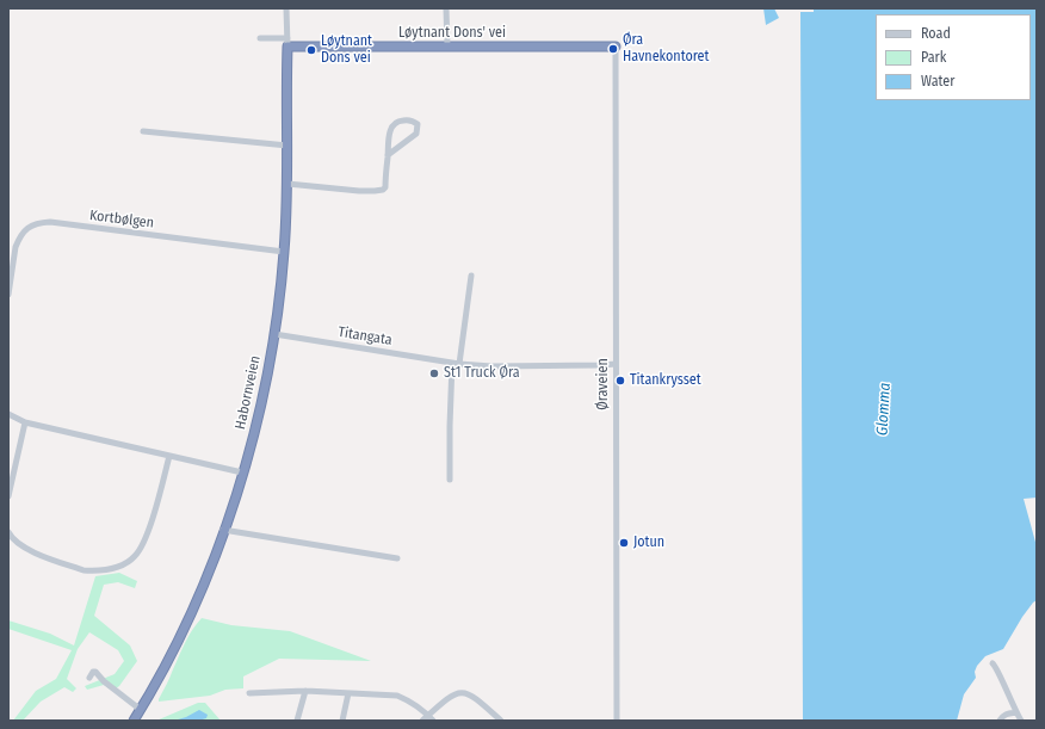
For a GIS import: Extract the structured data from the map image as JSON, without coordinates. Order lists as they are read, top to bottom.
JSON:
{
  "streets": {
    "highway": ["Løytnant Dons' vei", "Habornveien"],
    "street": ["Kortbølgen", "Titangata", "Øraveien"]
  },
  "crossings": [
    ["Løytnant Dons' vei", "Øraveien"],
    ["Løytnant Dons' vei", "Habornveien"],
    ["Kortbølgen", "Habornveien"],
    ["Titangata", "Øraveien"],
    ["Titangata", "Habornveien"]
  ],
  "water": ["Glomma"],
  "places": [
    "Øra Havnekontoret",
    "Løytnant Dons vei",
    "St1 Truck Øra",
    "Titankrysset",
    "Jotun"
  ],
  "legend": ["Road", "Park", "Water"]
}
